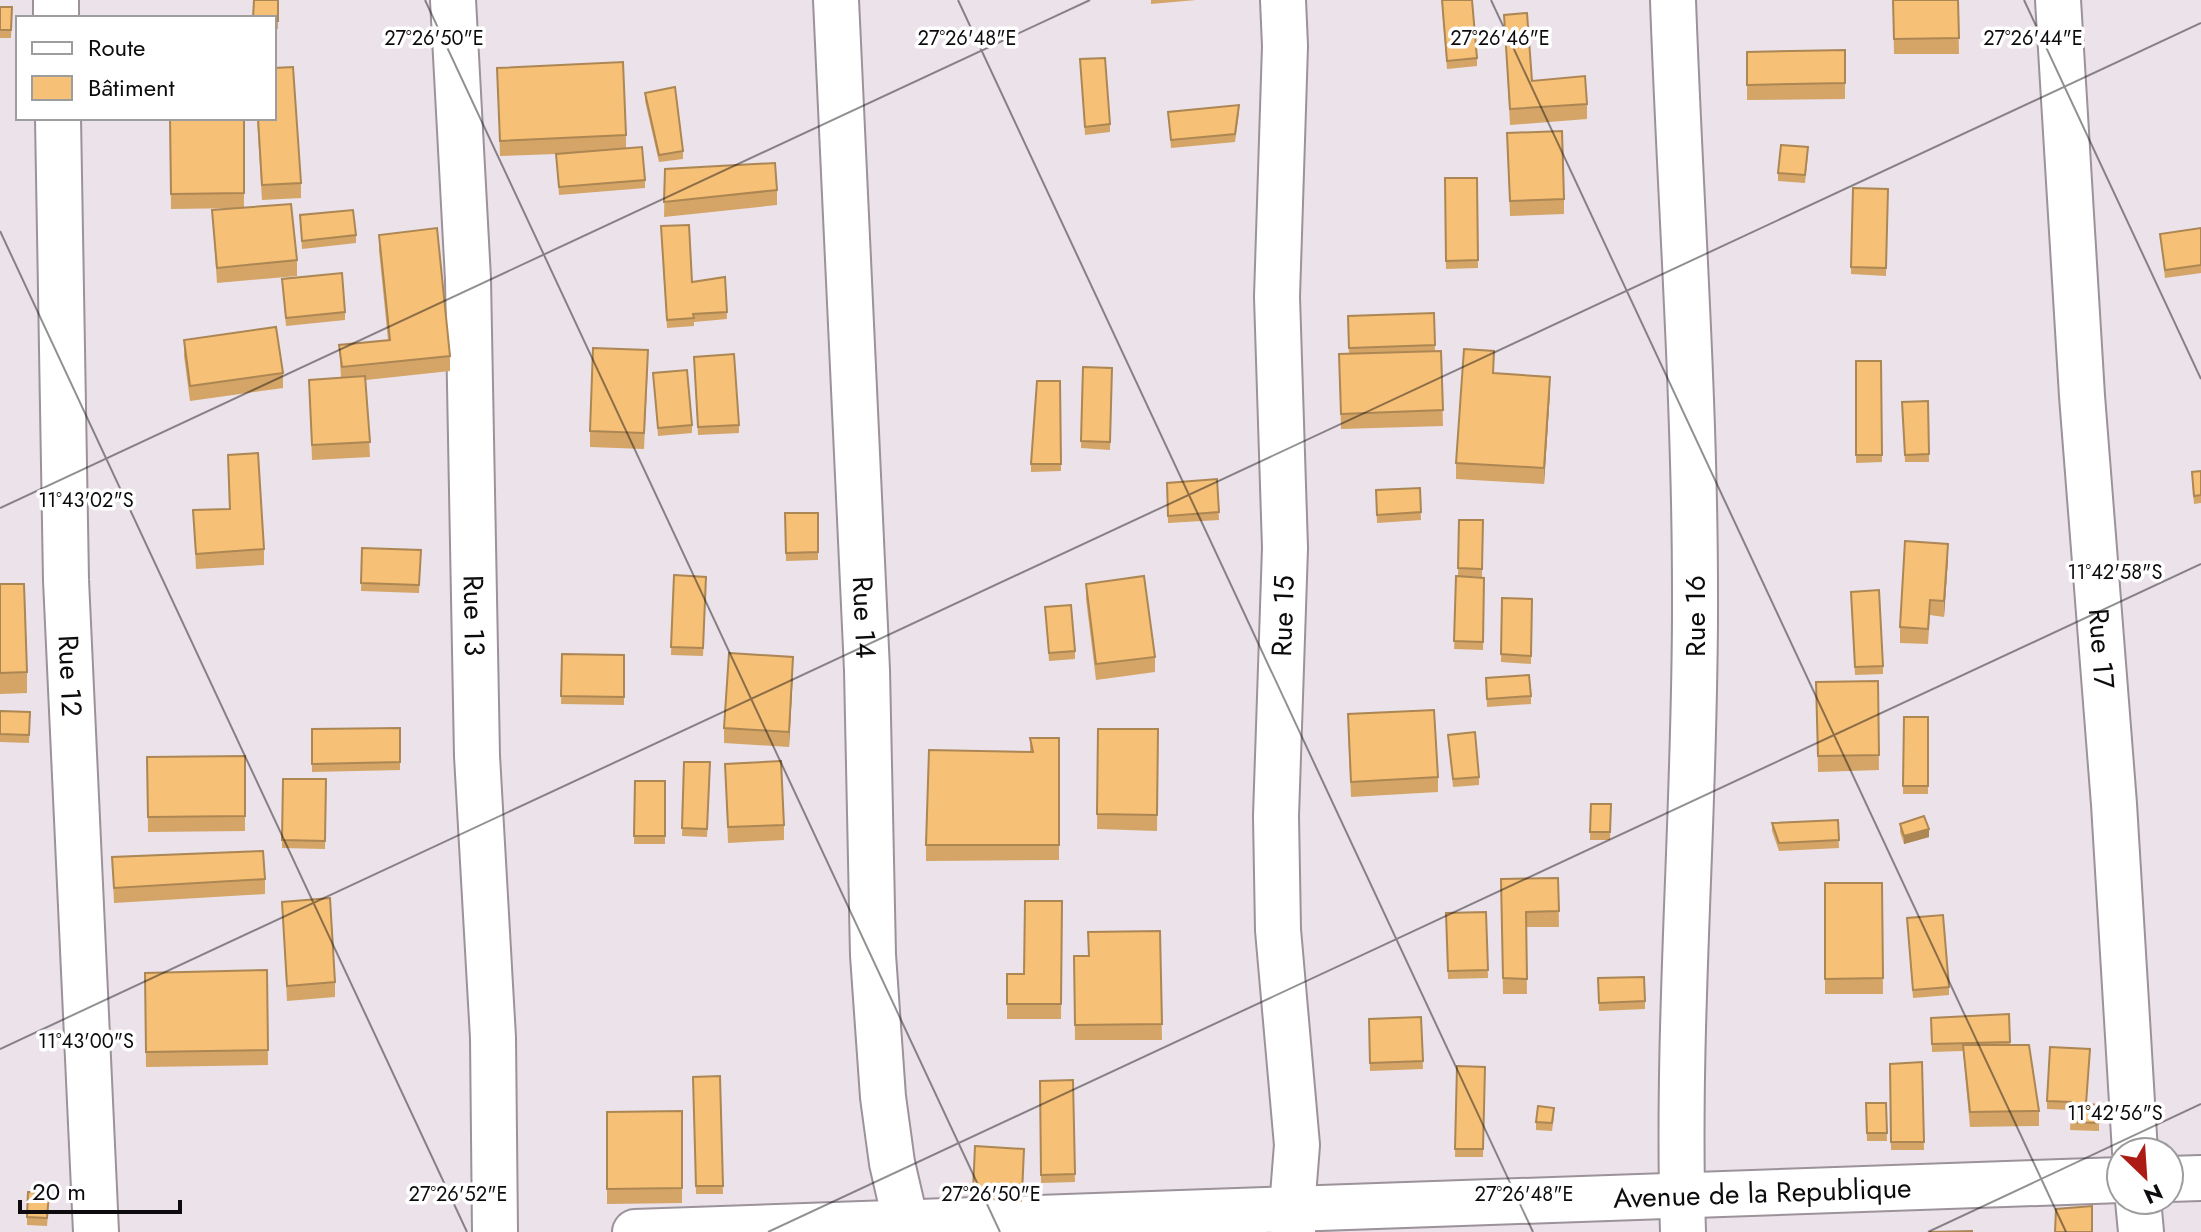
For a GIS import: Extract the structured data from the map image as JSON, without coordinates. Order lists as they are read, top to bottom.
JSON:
{
  "streets": {
    "street": [
      "Rue 13",
      "Rue 15",
      "Rue 16",
      "Rue 14",
      "Rue 17",
      "Rue 12",
      "Avenue de la Republique"
    ]
  },
  "crossings": [
    ["Rue 15", "Avenue de la Republique"],
    ["Rue 16", "Avenue de la Republique"],
    ["Rue 14", "Avenue de la Republique"]
  ],
  "legend": ["Route", "Bâtiment"],
  "scale_bar": "20 m",
  "north": "bottom right",
  "coordinates": [
    "27°26'50\"E",
    "27°26'48\"E",
    "27°26'46\"E",
    "27°26'44\"E",
    "11°43'02\"S",
    "11°42'58\"S",
    "11°43'00\"S",
    "11°42'56\"S",
    "27°26'52\"E"
  ]
}
